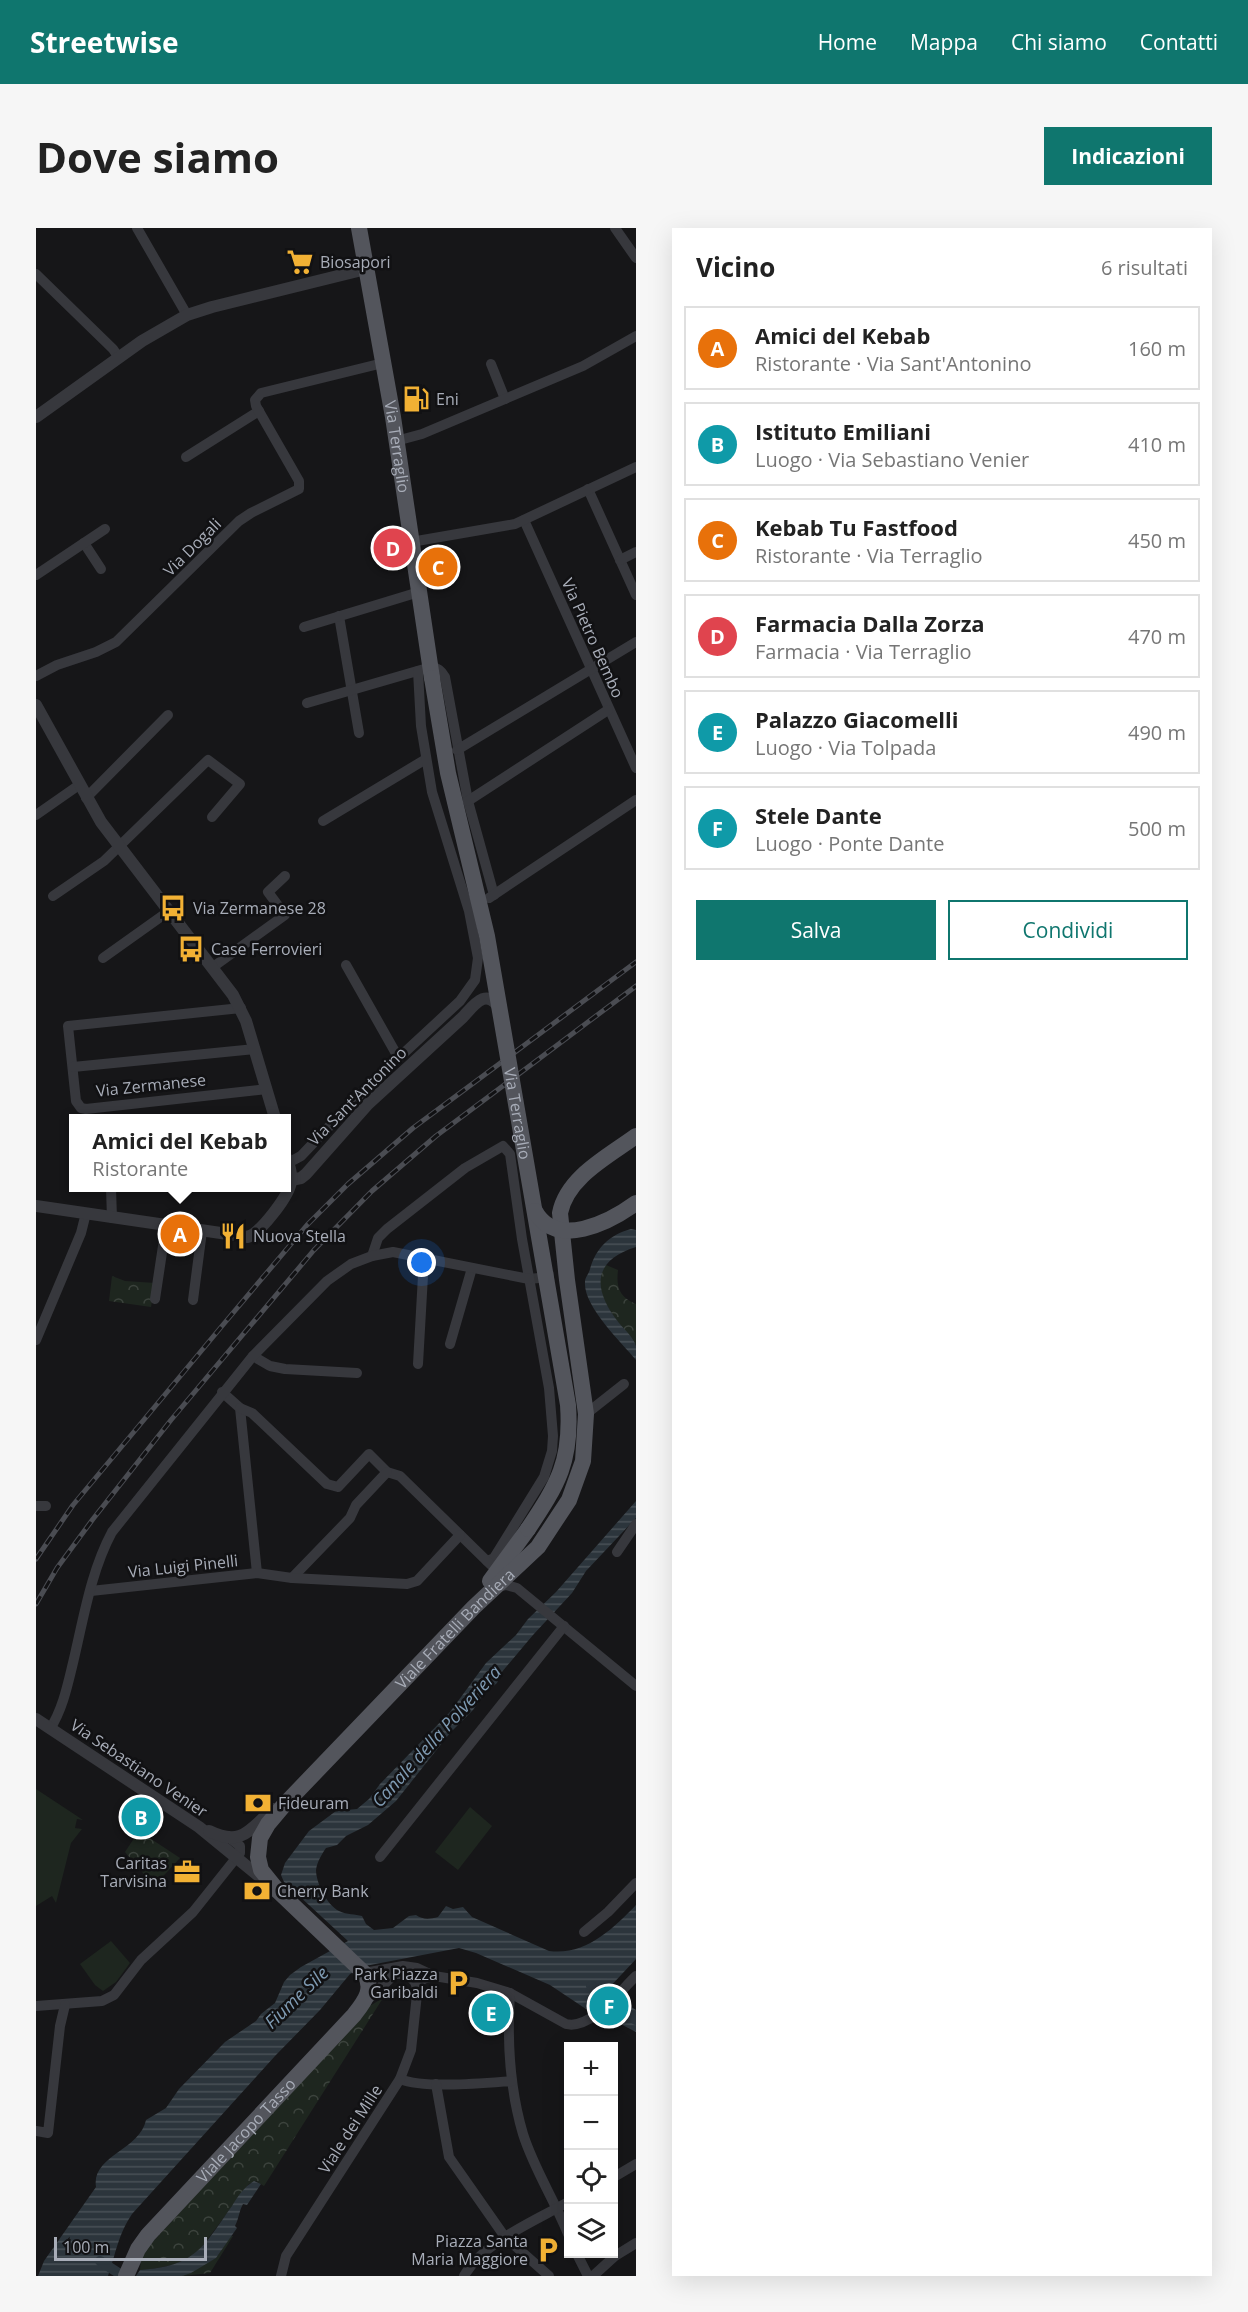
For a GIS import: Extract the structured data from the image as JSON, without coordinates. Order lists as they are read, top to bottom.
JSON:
{
  "streets": {
    "main road": ["Via Terraglio", "Viale Fratelli Bandiera", "Viale Jacopo Tasso"],
    "street": [
      "Via Dogali",
      "Via Pietro Bembo",
      "Via Zermanese",
      "Via Sant'Antonino",
      "Via Luigi Pinelli",
      "Via Sebastiano Venier",
      "Viale dei Mille"
    ]
  },
  "crossings": [
    ["Via Terraglio", "Via Sant'Antonino"],
    ["Via Terraglio", "Viale Fratelli Bandiera"],
    ["Viale Fratelli Bandiera", "Via Sebastiano Venier"],
    ["Viale dei Mille", "Viale Jacopo Tasso"]
  ],
  "water": ["Canale della Polveriera", "Fiume Sile"],
  "places": {
    "supermarket": ["Biosapori"],
    "fuel station": ["Eni"],
    "bus stop": ["Via Zermanese 28", "Case Ferrovieri"],
    "restaurant": ["Nuova Stella"],
    "bank": ["Fideuram", "Cherry Bank"],
    "office": ["Caritas Tarvisina"],
    "parking": ["Park Piazza Garibaldi", "Piazza Santa Maria Maggiore"]
  },
  "scale_bar": "100 m",
  "page": {
    "header": "Streetwise",
    "nav": [
      "Home",
      "Mappa",
      "Chi siamo",
      "Contatti"
    ],
    "buttons": [
      "Indicazioni",
      ["Salva", "Condividi"]
    ],
    "title": "Dove siamo",
    "heading": ["Vicino", "6 risultati"],
    "list": [
      {
        "mark": "A",
        "name": "Amici del Kebab",
        "note": "Ristorante · Via Sant'Antonino",
        "value": "160 m"
      },
      {
        "mark": "B",
        "name": "Istituto Emiliani",
        "note": "Luogo · Via Sebastiano Venier",
        "value": "410 m"
      },
      {
        "mark": "C",
        "name": "Kebab Tu Fastfood",
        "note": "Ristorante · Via Terraglio",
        "value": "450 m"
      },
      {
        "mark": "D",
        "name": "Farmacia Dalla Zorza",
        "note": "Farmacia · Via Terraglio",
        "value": "470 m"
      },
      {
        "mark": "E",
        "name": "Palazzo Giacomelli",
        "note": "Luogo · Via Tolpada",
        "value": "490 m"
      },
      {
        "mark": "F",
        "name": "Stele Dante",
        "note": "Luogo · Ponte Dante",
        "value": "500 m"
      }
    ],
    "pins": [
      "D",
      "C",
      "A",
      "B",
      "F",
      "E"
    ],
    "popup": ["Amici del Kebab", "Ristorante"],
    "map_buttons": ["+", "−"],
    "scale": "100 m"
  }
}
